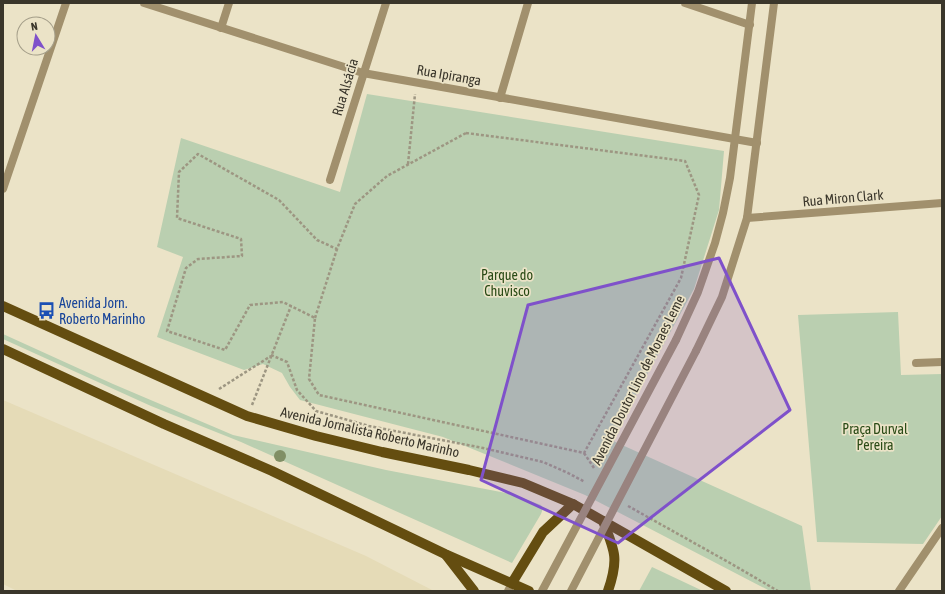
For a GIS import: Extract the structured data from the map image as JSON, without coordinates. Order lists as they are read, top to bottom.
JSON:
{
  "streets": {
    "main road": ["Avenida Jornalista Roberto Marinho"],
    "street": [
      "Rua Ipiranga",
      "Rua Alsácia",
      "Rua Miron Clark",
      "Avenida Doutor Lino de Moraes Leme"
    ]
  },
  "crossings": [
    ["Rua Ipiranga", "Rua Alsácia"],
    ["Rua Ipiranga", "Avenida Doutor Lino de Moraes Leme"]
  ],
  "parks": ["Parque do Chuvisco", "Praça Durval Pereira"],
  "places": {
    "bus stop": ["Avenida Jorn. Roberto Marinho"]
  },
  "north": "top"
}
